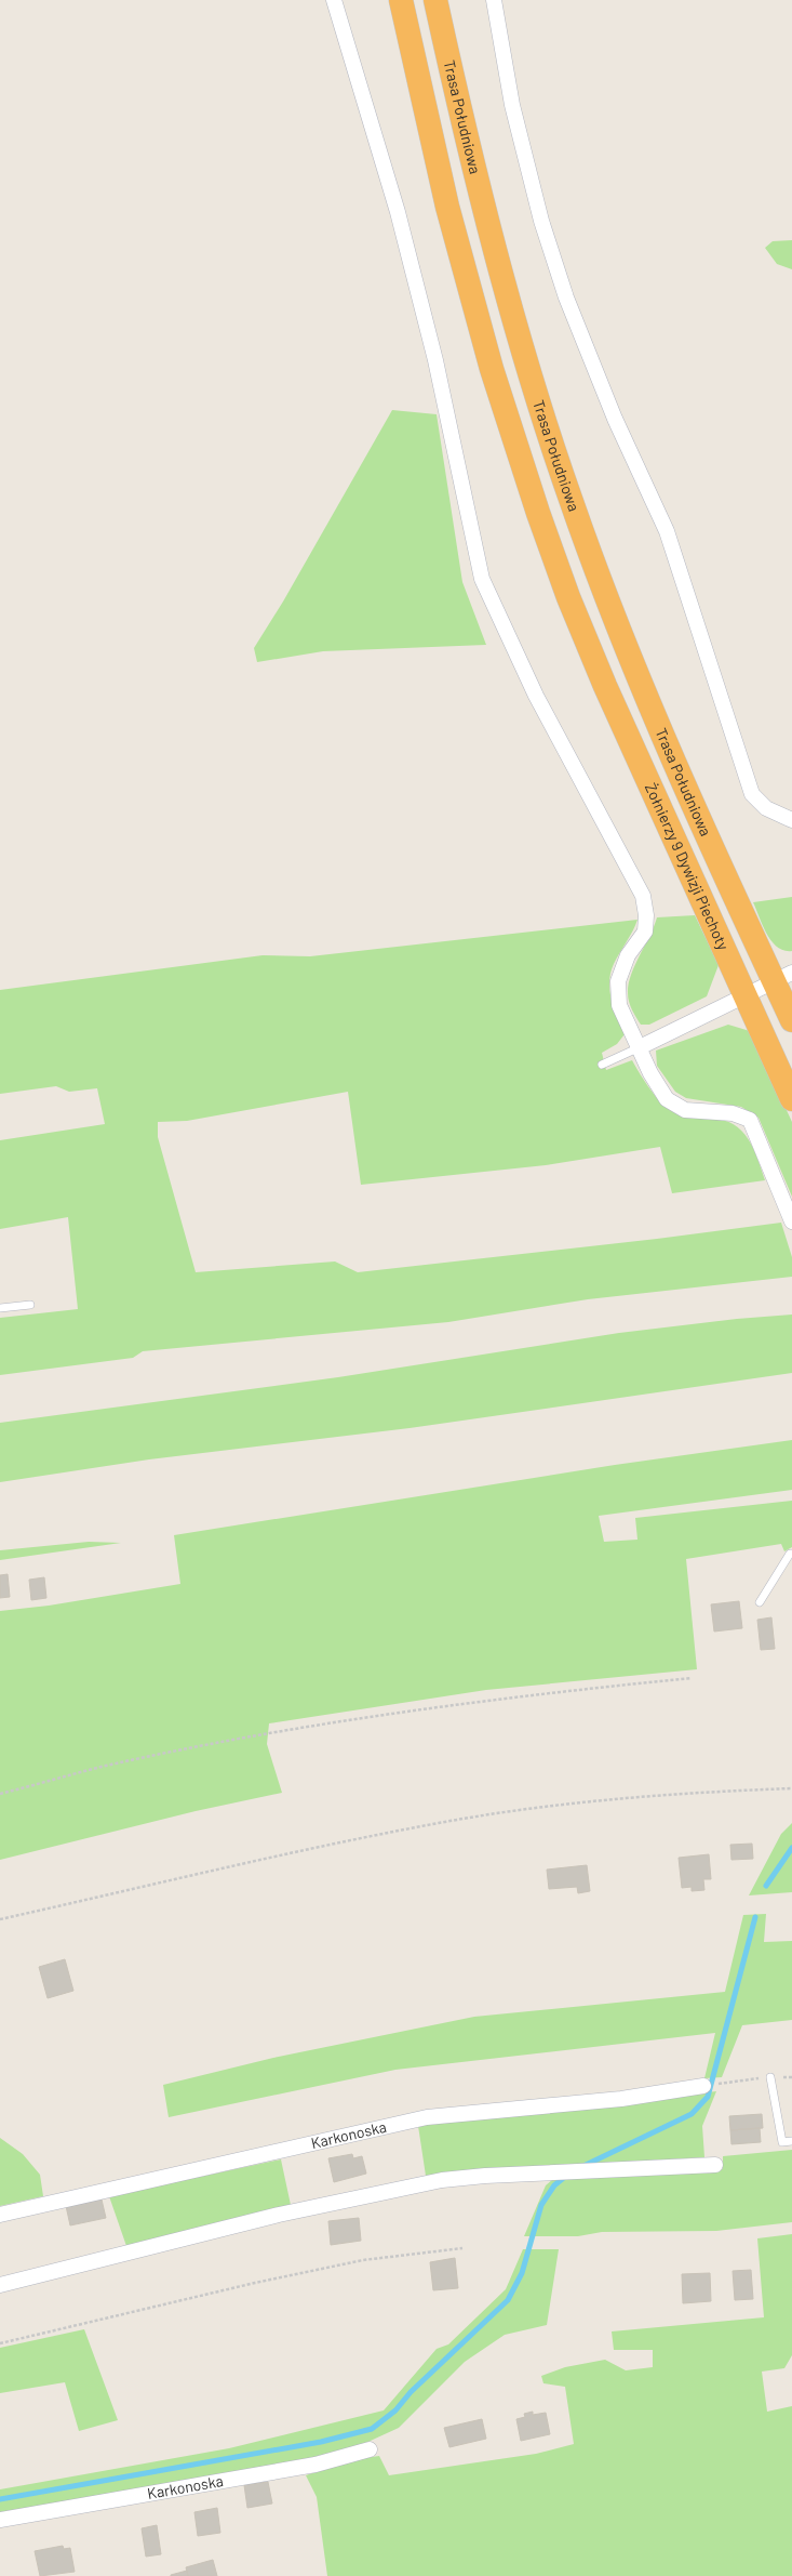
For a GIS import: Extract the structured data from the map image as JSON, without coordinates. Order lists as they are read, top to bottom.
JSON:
{
  "streets": {
    "highway": ["Trasa Południowa", "Żołnierzy 9 Dywizji Piechoty"],
    "street": ["Karkonoska"]
  },
  "crossings": [
    ["Trasa Południowa", "Żołnierzy 9 Dywizji Piechoty"]
  ]
}
